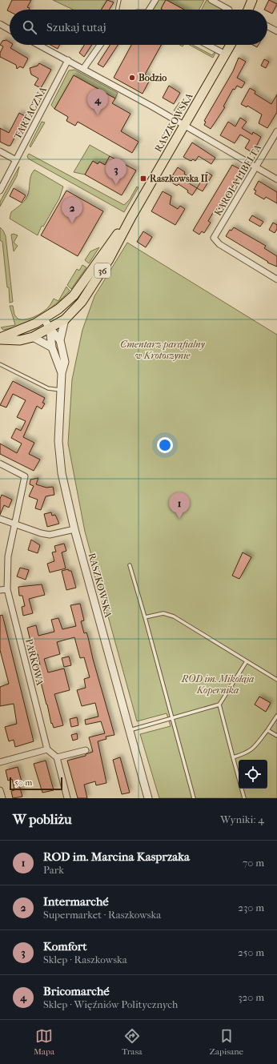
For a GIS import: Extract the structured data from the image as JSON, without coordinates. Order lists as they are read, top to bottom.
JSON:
{
  "streets": {
    "main road": ["RASZKOWSKA", "36"],
    "street": ["TARTACZNA", "KAROLA LIBELTA", "PARKOWA"]
  },
  "crossings": [
    ["RASZKOWSKA", "36"]
  ],
  "parks": ["Cmentarz parafialny w Krotoszynie", "ROD im. Mikołaja Kopernika"],
  "places": {
    "other": ["Bodzio"],
    "transit": ["Raszkowska II"]
  },
  "scale_bar": "50 m",
  "page": {
    "search": "Szukaj tutaj",
    "pins": [
      "4",
      "3",
      "2",
      "1"
    ],
    "scale": "50 m",
    "heading": ["W pobliżu", "Wyniki: 4"],
    "list": [
      {
        "mark": "1",
        "name": "ROD im. Marcina Kasprzaka",
        "note": "Park",
        "value": "70 m"
      },
      {
        "mark": "2",
        "name": "Intermarché",
        "note": "Supermarket · Raszkowska",
        "value": "230 m"
      },
      {
        "mark": "3",
        "name": "Komfort",
        "note": "Sklep · Raszkowska",
        "value": "250 m"
      },
      {
        "mark": "4",
        "name": "Bricomarché",
        "note": "Sklep · Więźniów Politycznych",
        "value": "320 m"
      }
    ],
    "nav": ["Mapa", "Trasa", "Zapisane"]
  }
}
